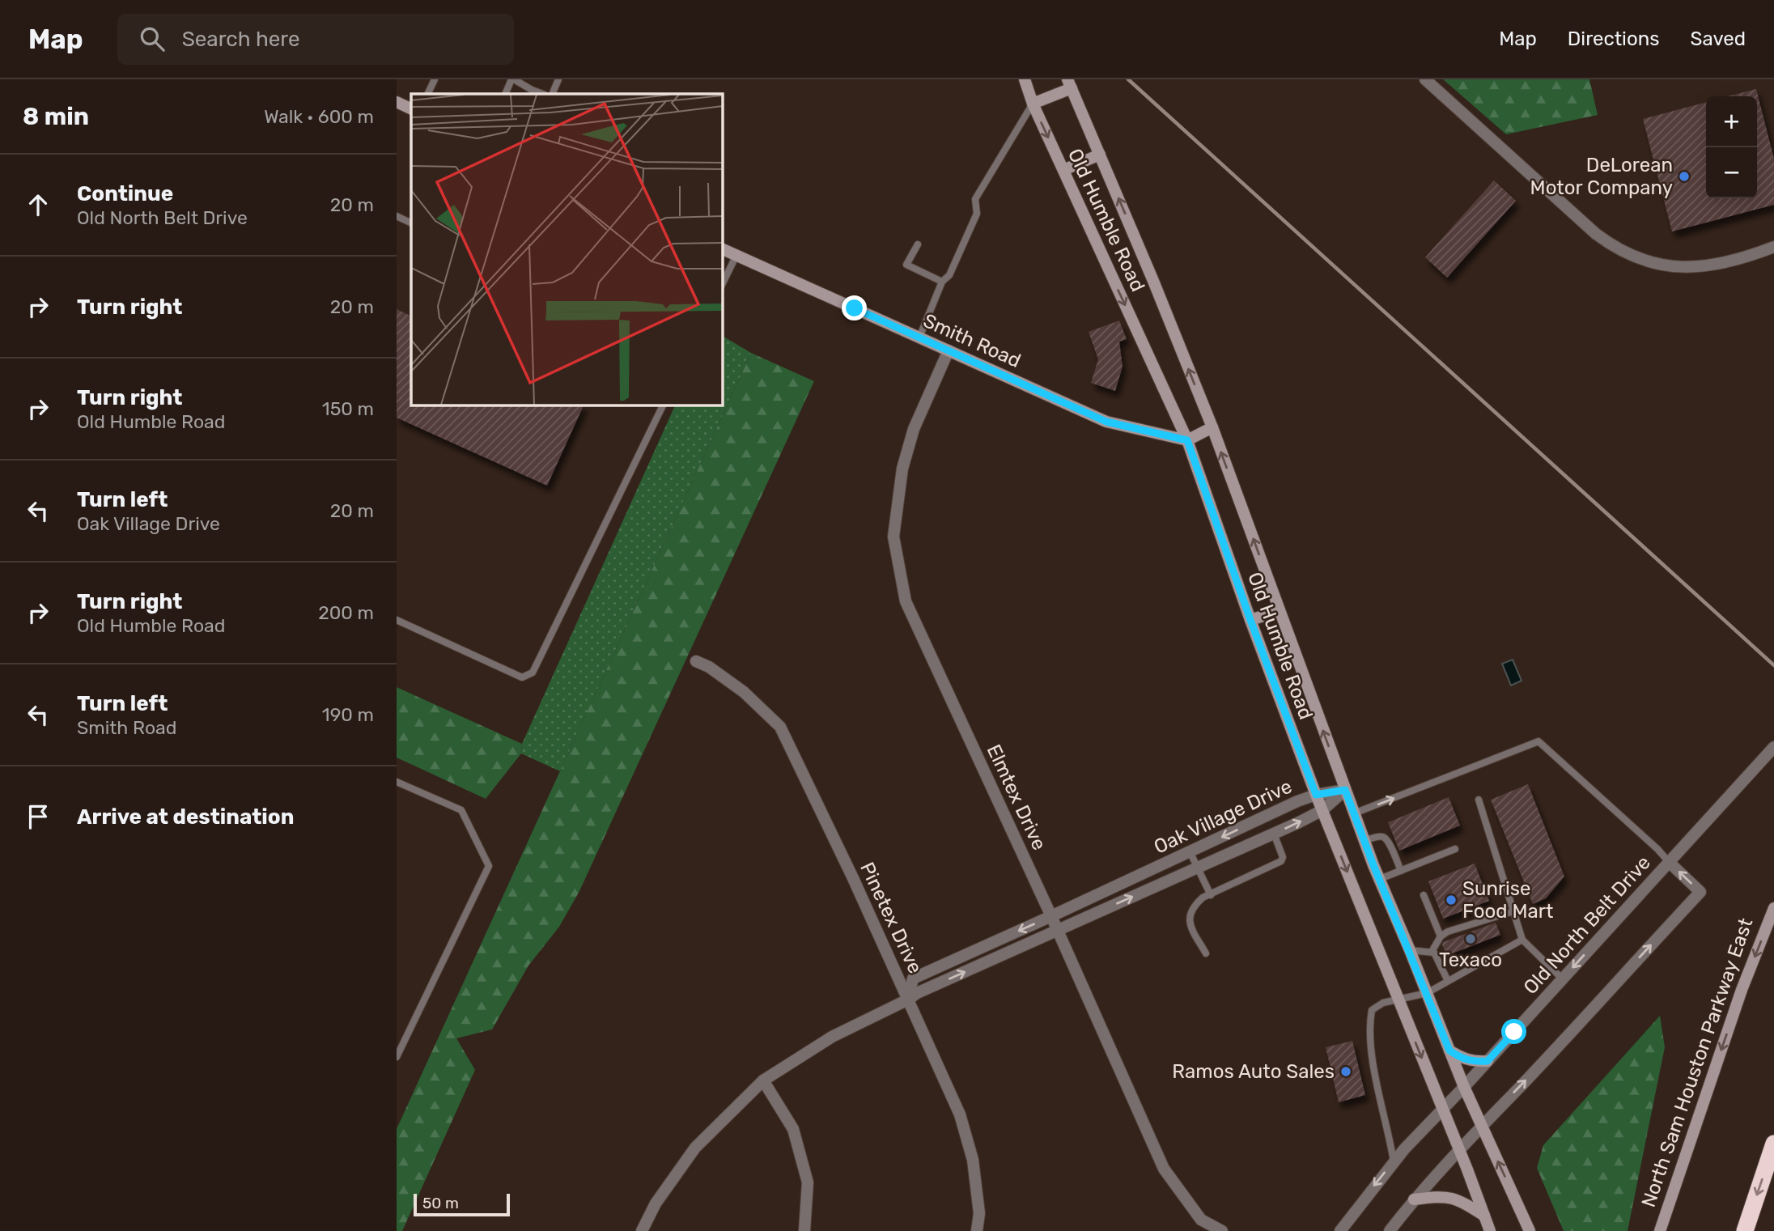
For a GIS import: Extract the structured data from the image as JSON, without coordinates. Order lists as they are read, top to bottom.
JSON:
{
  "streets": {
    "main road": ["Old Humble Road", "Smith Road", "North Sam Houston Parkway East"],
    "street": [
      "Elmtex Drive",
      "Oak Village Drive",
      "Pinetex Drive",
      "Old North Belt Drive"
    ]
  },
  "crossings": [
    ["Old Humble Road", "Smith Road"],
    ["Old Humble Road", "Oak Village Drive"],
    ["Old Humble Road", "Old North Belt Drive"],
    ["Smith Road", "Elmtex Drive"],
    ["Elmtex Drive", "Oak Village Drive"],
    ["Oak Village Drive", "Pinetex Drive"]
  ],
  "one_way": ["Old North Belt Drive", "North Sam Houston Parkway East"],
  "places": [
    "DeLorean Motor Company",
    "Sunrise Food Mart",
    "Texaco",
    "Ramos Auto Sales"
  ],
  "scale_bar": "50 m",
  "page": {
    "header": "Map",
    "search": "Search here",
    "nav": ["Map", "Directions", "Saved"],
    "heading": ["8 min", "Walk · 600 m"],
    "map_buttons": ["+", "−"],
    "list": [
      ["Continue", "Old North Belt Drive", "20 m"],
      ["Turn right", "20 m"],
      ["Turn right", "Old Humble Road", "150 m"],
      ["Turn left", "Oak Village Drive", "20 m"],
      ["Turn right", "Old Humble Road", "200 m"],
      ["Turn left", "Smith Road", "190 m"],
      "Arrive at destination"
    ],
    "scale": "50 m"
  }
}
